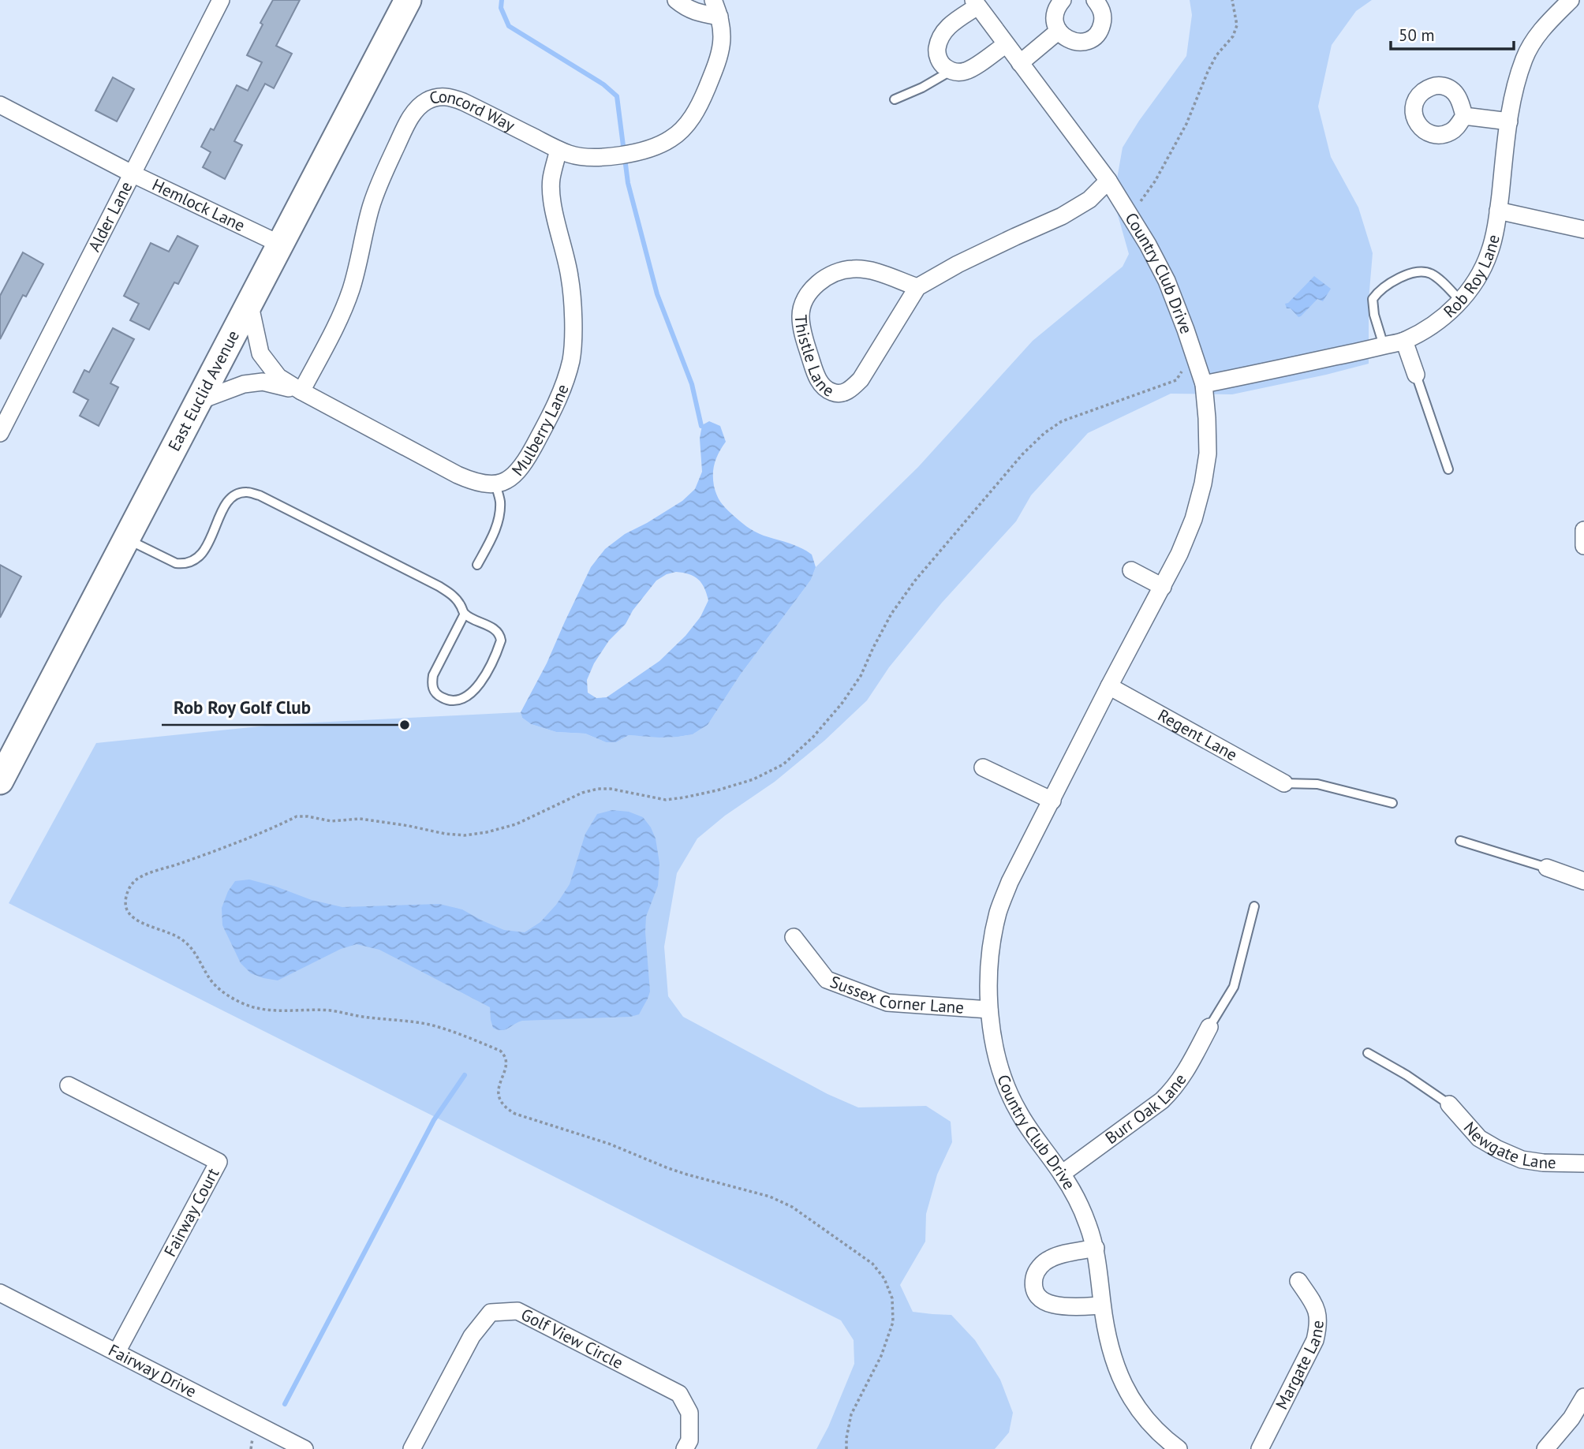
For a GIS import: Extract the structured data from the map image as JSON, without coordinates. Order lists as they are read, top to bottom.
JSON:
{
  "streets": {
    "main road": ["East Euclid Avenue"],
    "street": [
      "Concord Way",
      "Hemlock Lane",
      "Alder Lane",
      "Rob Roy Lane",
      "Country Club Drive",
      "Thistle Lane",
      "Mulberry Lane",
      "Regent Lane",
      "Sussex Corner Lane",
      "Burr Oak Lane",
      "Newgate Lane",
      "Fairway Court",
      "Golf View Circle",
      "Margate Lane",
      "Fairway Drive"
    ]
  },
  "crossings": [
    ["Concord Way", "Mulberry Lane"],
    ["Hemlock Lane", "Alder Lane"],
    ["Hemlock Lane", "East Euclid Avenue"],
    ["Rob Roy Lane", "Country Club Drive"],
    ["Country Club Drive", "Thistle Lane"],
    ["Country Club Drive", "Regent Lane"],
    ["Country Club Drive", "Sussex Corner Lane"],
    ["Country Club Drive", "Burr Oak Lane"],
    ["East Euclid Avenue", "Mulberry Lane"],
    ["Fairway Court", "Fairway Drive"]
  ],
  "places": ["Rob Roy Golf Club"],
  "scale_bar": "50 m"
}
